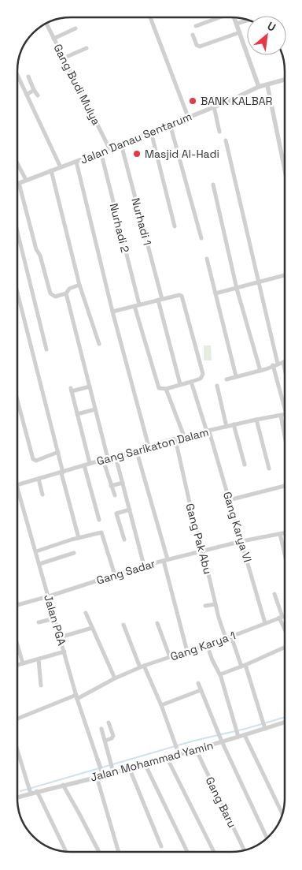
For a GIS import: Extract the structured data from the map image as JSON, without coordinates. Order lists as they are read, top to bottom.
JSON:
{
  "streets": {
    "street": [
      "Gang Budi Mulya",
      "Jalan Danau Sentarum",
      "Nurhadi 1",
      "Nurhadi 2",
      "Gang Sarikaton Dalam",
      "Gang Karya VI",
      "Gang Pak Abu",
      "Gang Sadar",
      "Jalan PGA",
      "Gang Karya 1",
      "Jalan Mohammad Yamin",
      "Gang Baru"
    ]
  },
  "crossings": [
    ["Gang Budi Mulya", "Jalan Danau Sentarum"],
    ["Jalan Danau Sentarum", "Nurhadi 1"],
    ["Jalan Danau Sentarum", "Nurhadi 2"],
    ["Gang Sarikaton Dalam", "Gang Karya VI"],
    ["Gang Sarikaton Dalam", "Gang Pak Abu"],
    ["Gang Karya VI", "Gang Sadar"],
    ["Gang Karya VI", "Gang Karya 1"],
    ["Gang Pak Abu", "Gang Sadar"],
    ["Gang Pak Abu", "Gang Karya 1"],
    ["Gang Sadar", "Jalan PGA"],
    ["Jalan PGA", "Gang Karya 1"],
    ["Jalan Mohammad Yamin", "Gang Baru"]
  ],
  "places": ["BANK KALBAR", "Masjid Al-Hadi"],
  "north": "top right"
}
